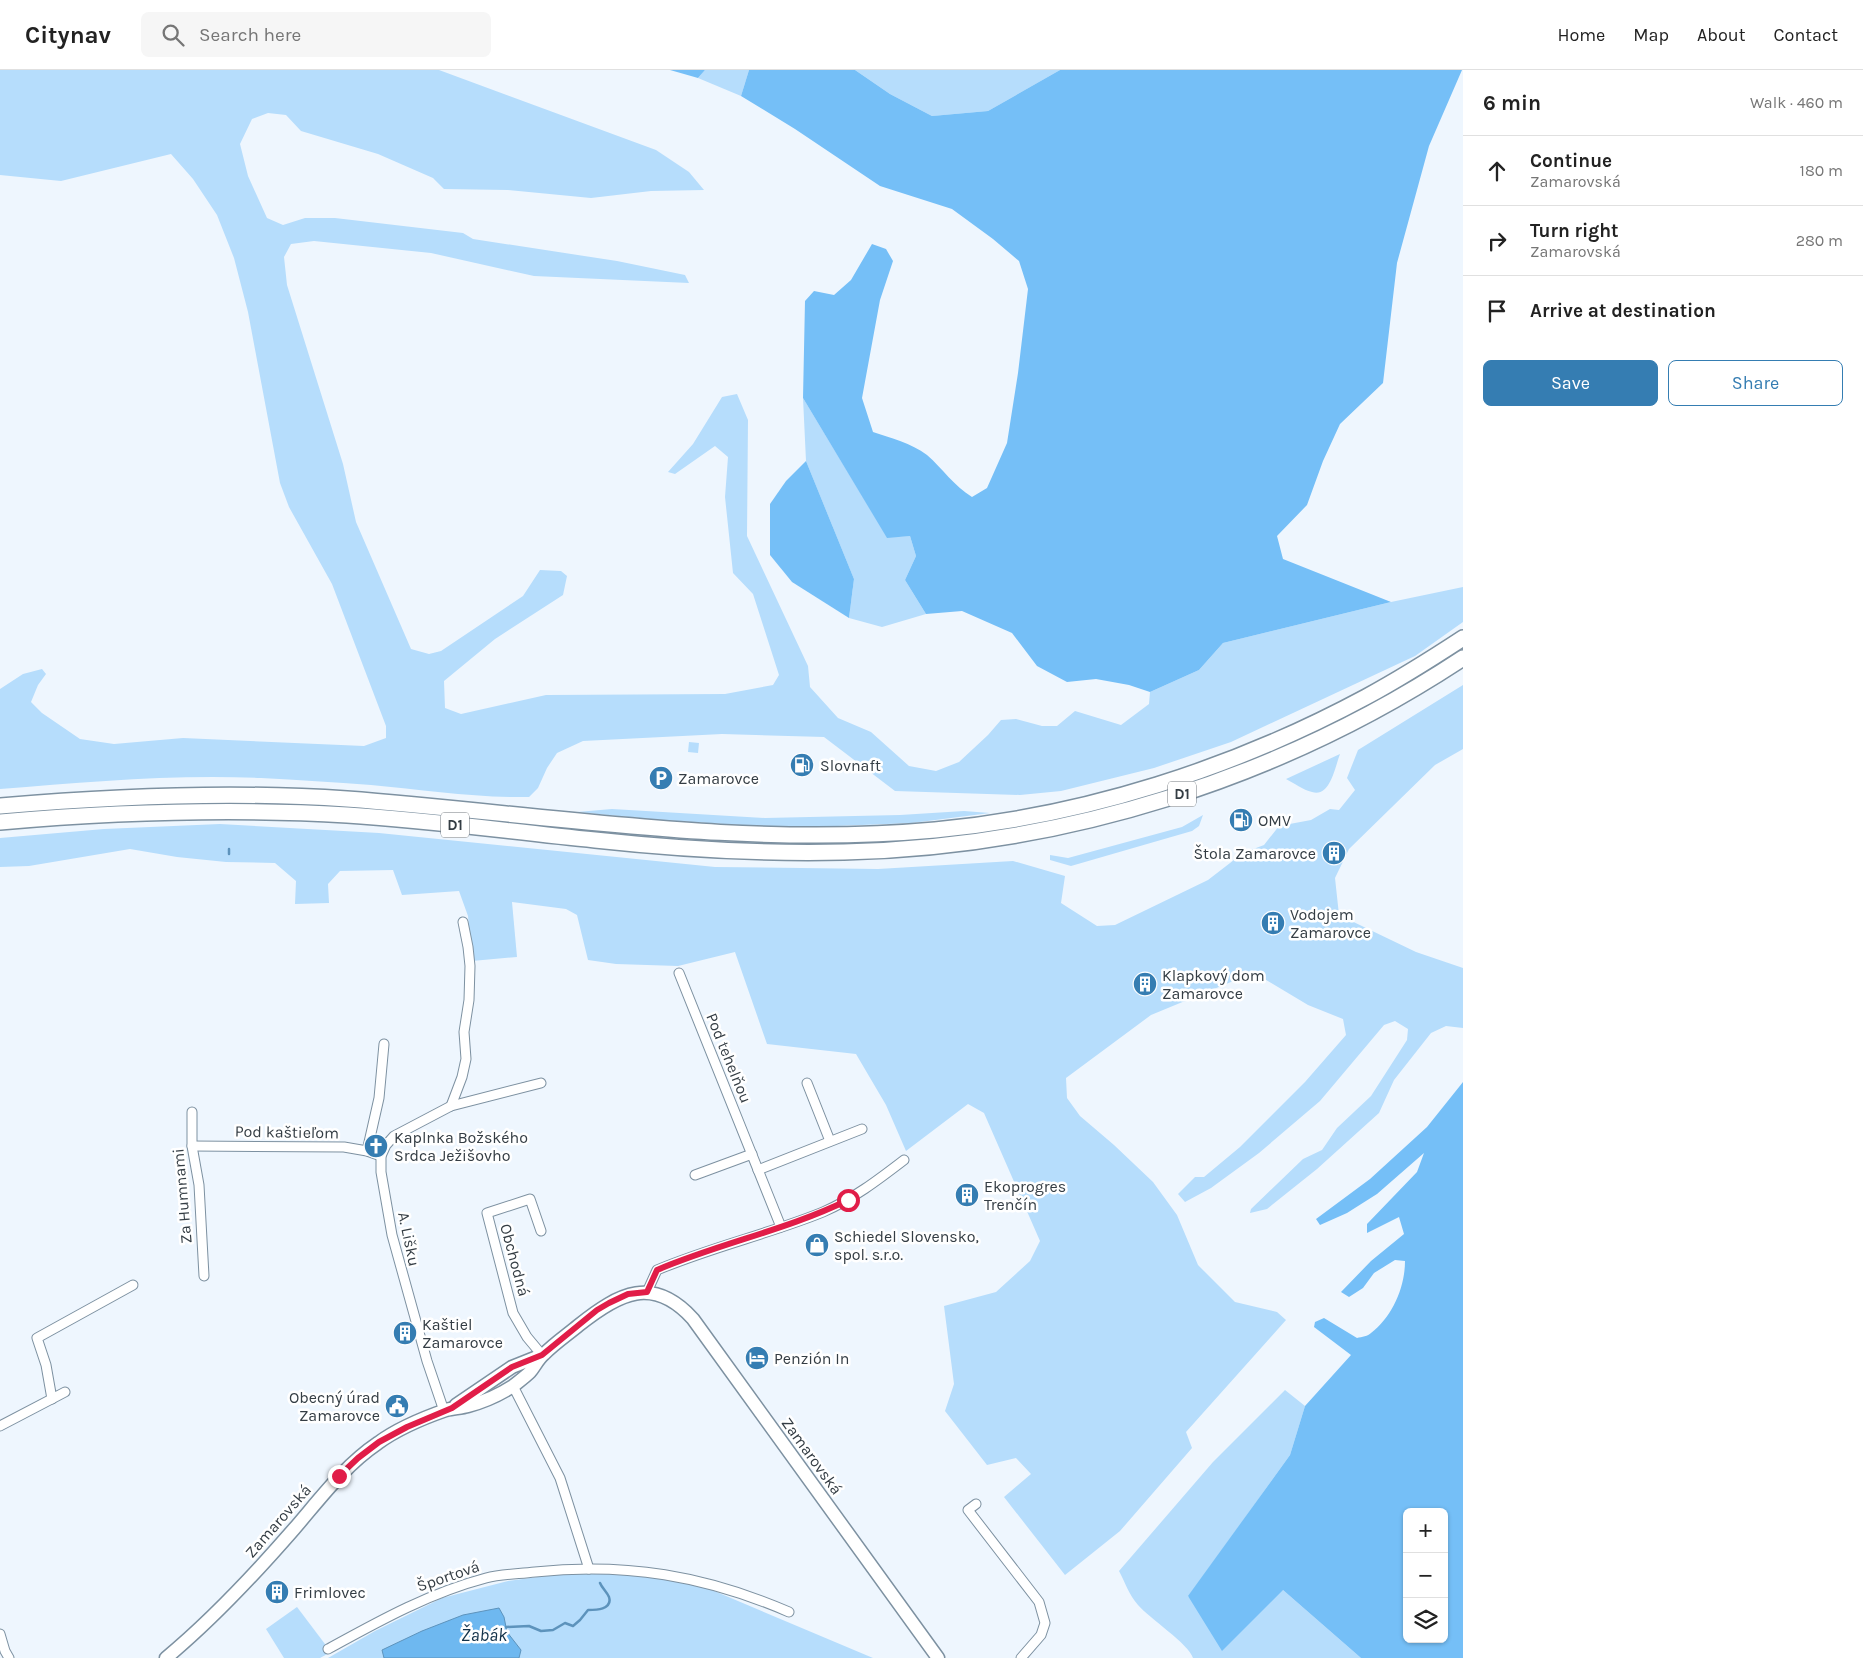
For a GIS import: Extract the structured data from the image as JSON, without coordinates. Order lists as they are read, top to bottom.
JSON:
{
  "streets": {
    "highway": ["D1"],
    "main road": ["Zamarovská"],
    "street": [
      "Pod tehelňou",
      "Pod kaštieľom",
      "Za Humnami",
      "A. Lišku",
      "Obchodná",
      "Športová"
    ]
  },
  "crossings": [
    ["Pod kaštieľom", "Za Humnami"],
    ["Pod kaštieľom", "A. Lišku"],
    ["A. Lišku", "Zamarovská"],
    ["Obchodná", "Zamarovská"]
  ],
  "water": ["Žabák"],
  "places": {
    "fuel station": ["Slovnaft", "OMV"],
    "parking": ["Zamarovce"],
    "building": [
      "Štola Zamarovce",
      "Vodojem Zamarovce",
      "Klapkový dom Zamarovce",
      "Ekoprogres Trenčín",
      "Kaštiel Zamarovce",
      "Frimlovec"
    ],
    "church": ["Kaplnka Božského Srdca Ježišovho"],
    "shop": ["Schiedel Slovensko, spol. s.r.o."],
    "hotel": ["Penzión In"],
    "public building": ["Obecný úrad Zamarovce"]
  },
  "page": {
    "header": "Citynav",
    "search": "Search here",
    "nav": [
      "Home",
      "Map",
      "About",
      "Contact"
    ],
    "heading": ["6 min", "Walk · 460 m"],
    "list": [
      ["Continue", "Zamarovská", "180 m"],
      ["Turn right", "Zamarovská", "280 m"],
      "Arrive at destination"
    ],
    "buttons": ["Save", "Share"],
    "map_buttons": ["+", "−"]
  }
}
